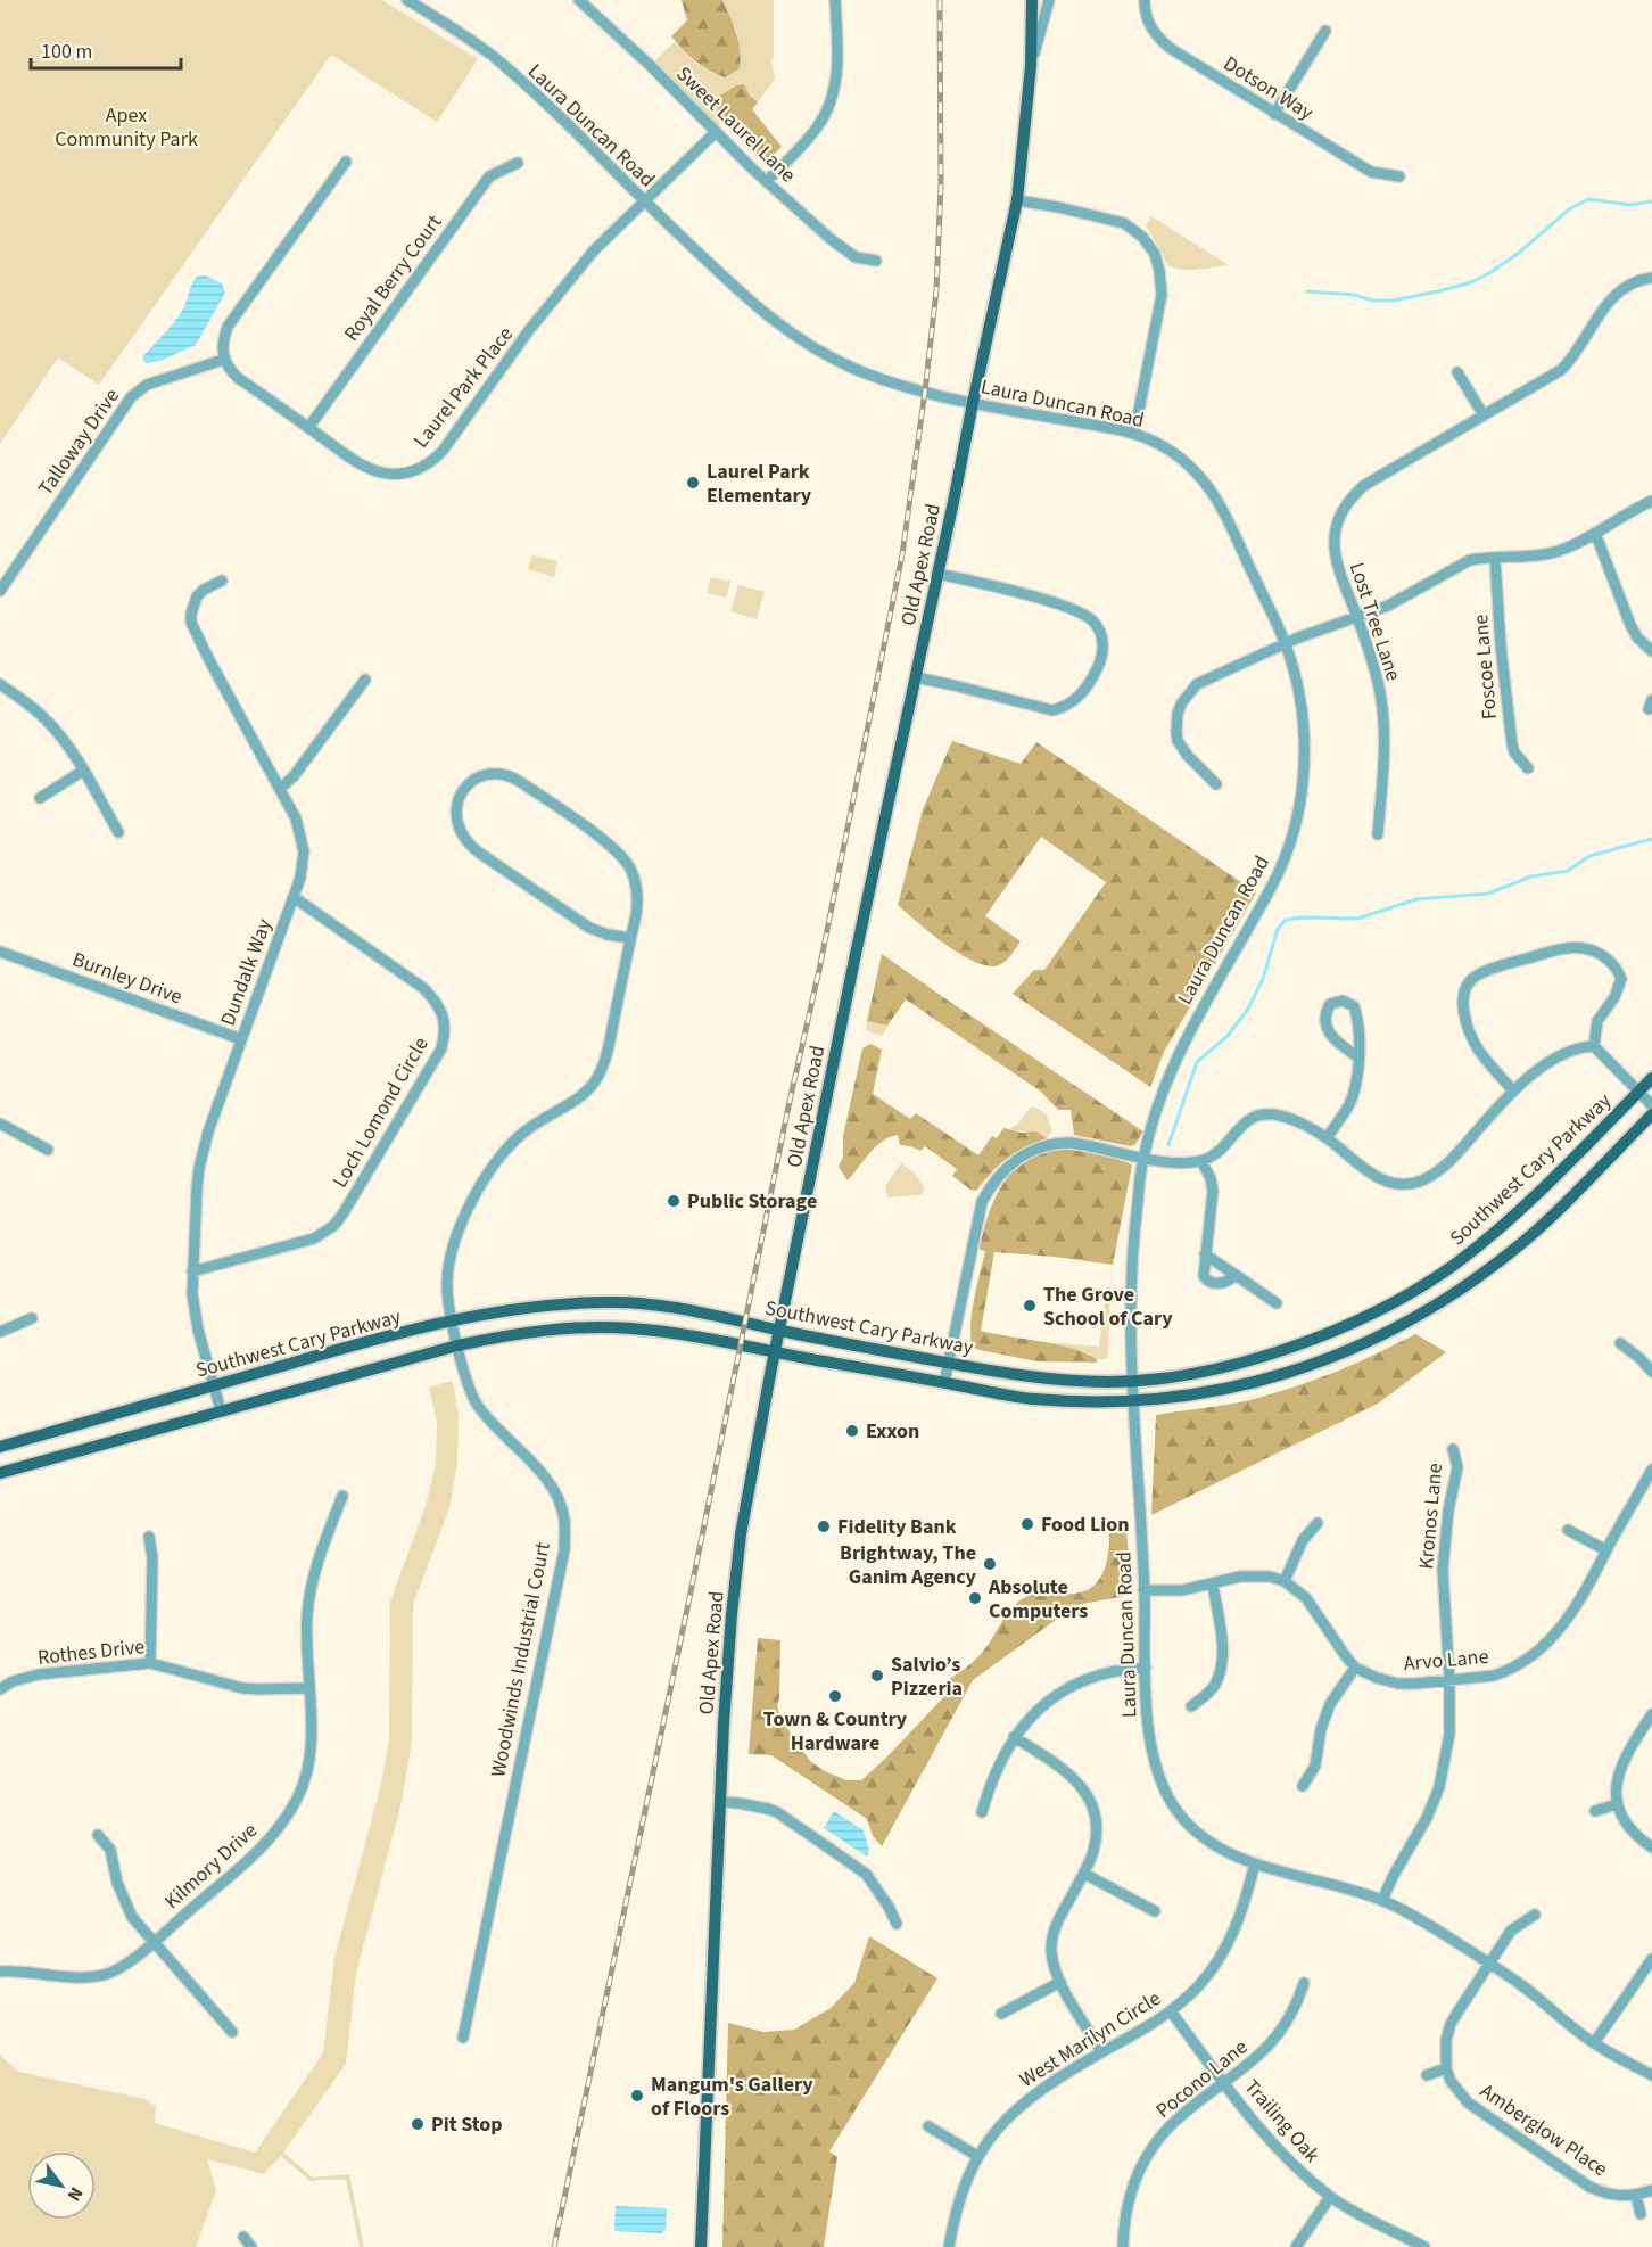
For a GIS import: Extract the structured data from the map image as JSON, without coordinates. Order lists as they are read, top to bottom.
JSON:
{
  "streets": {
    "main road": ["Old Apex Road", "Southwest Cary Parkway"],
    "street": [
      "Dotson Way",
      "Sweet Laurel Lane",
      "Laura Duncan Road",
      "Royal Berry Court",
      "Laurel Park Place",
      "Talloway Drive",
      "Lost Tree Lane",
      "Foscoe Lane",
      "Dundalk Way",
      "Burnley Drive",
      "Loch Lomond Circle",
      "Kronos Lane",
      "Rothes Drive",
      "Woodwinds Industrial Court",
      "Arvo Lane",
      "Kilmory Drive",
      "West Marilyn Circle",
      "Pocono Lane",
      "Trailing Oak",
      "Amberglow Place"
    ]
  },
  "crossings": [
    ["Sweet Laurel Lane", "Laurel Park Place"],
    ["Laura Duncan Road", "Laurel Park Place"],
    ["Laura Duncan Road", "Old Apex Road"],
    ["Laura Duncan Road", "Southwest Cary Parkway"],
    ["Laura Duncan Road", "Kronos Lane"],
    ["Laura Duncan Road", "West Marilyn Circle"],
    ["Royal Berry Court", "Laurel Park Place"],
    ["Laurel Park Place", "Talloway Drive"],
    ["Old Apex Road", "Southwest Cary Parkway"],
    ["Dundalk Way", "Burnley Drive"],
    ["Dundalk Way", "Loch Lomond Circle"],
    ["Dundalk Way", "Southwest Cary Parkway"],
    ["Southwest Cary Parkway", "Woodwinds Industrial Court"],
    ["Kronos Lane", "Arvo Lane"],
    ["Rothes Drive", "Kilmory Drive"],
    ["West Marilyn Circle", "Trailing Oak"],
    ["Pocono Lane", "Trailing Oak"]
  ],
  "parks": ["Apex Community Park"],
  "places": [
    "Laurel Park Elementary",
    "Public Storage",
    "The Grove School of Cary",
    "Exxon",
    "Food Lion",
    "Fidelity Bank",
    "Brightway, The Ganim Agency",
    "Absolute Computers",
    "Salvio’s Pizzeria",
    "Town & Country Hardware",
    "Mangum's Gallery of Floors",
    "Pit Stop"
  ],
  "scale_bar": "100 m",
  "north": "bottom right"
}
